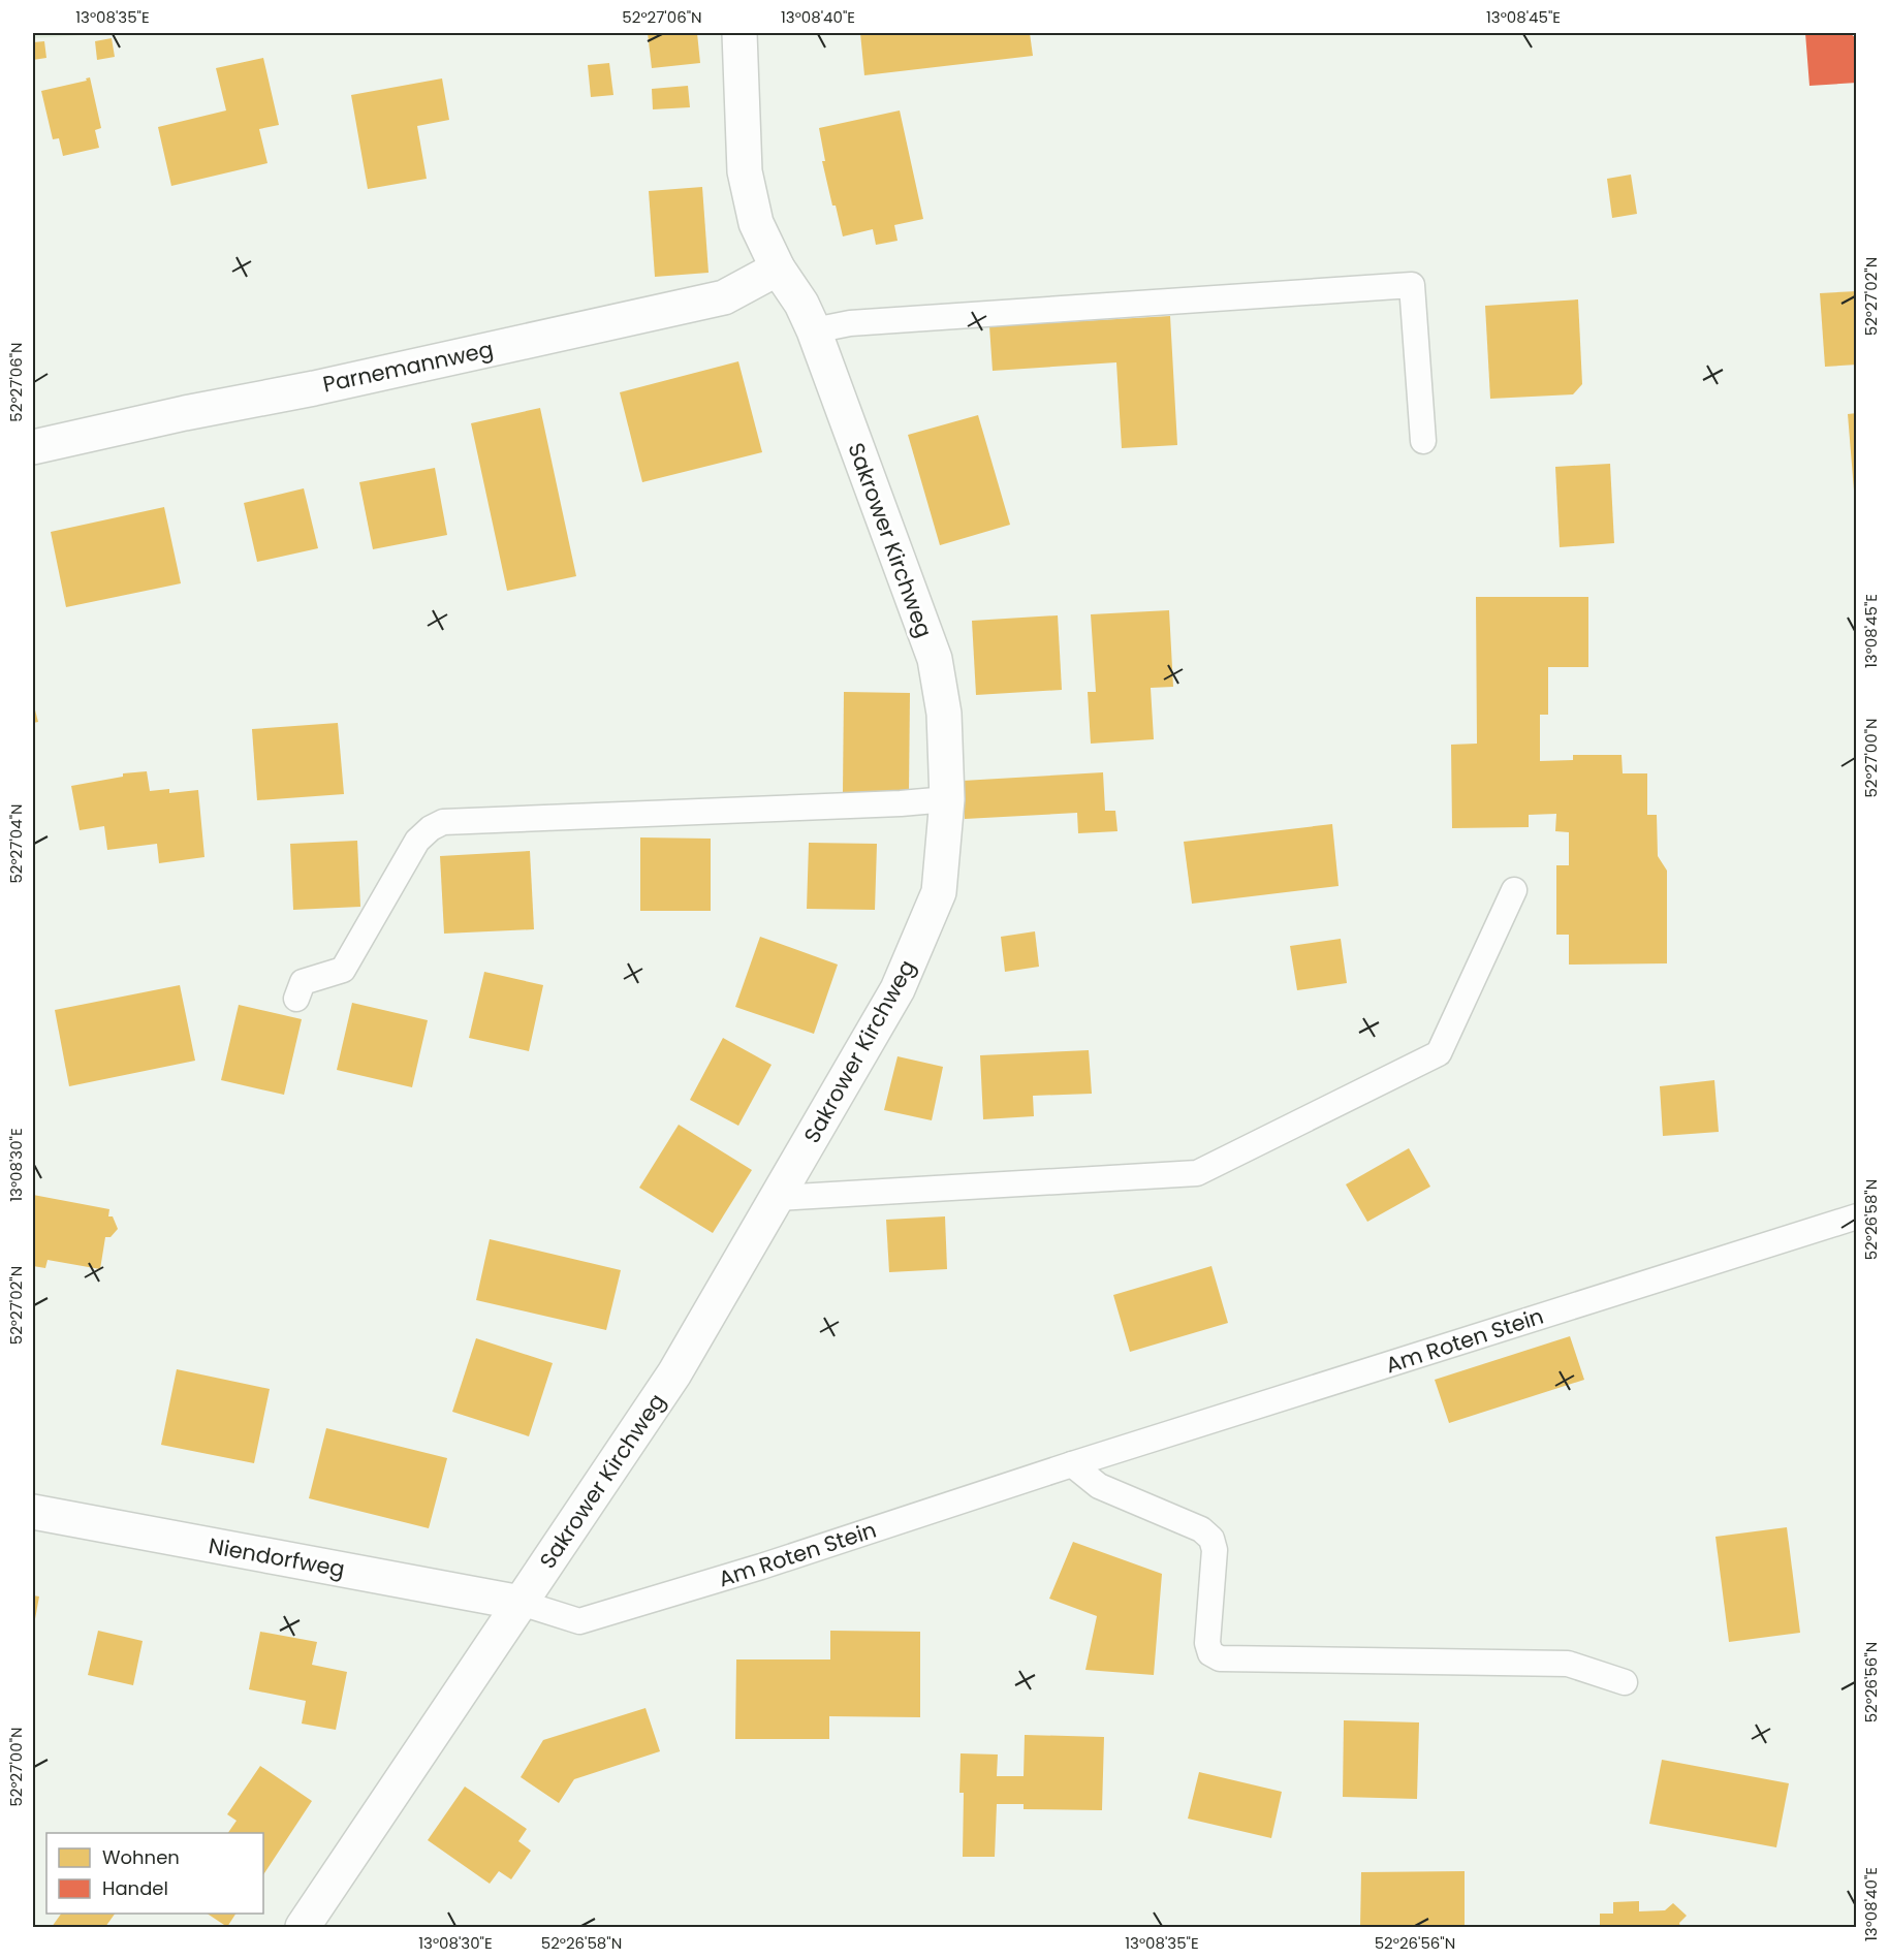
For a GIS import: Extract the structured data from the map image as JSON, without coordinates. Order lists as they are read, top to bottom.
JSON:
{
  "streets": {
    "street": ["Parnemannweg", "Sakrower Kirchweg", "Niendorfweg"],
    "lane": ["Am Roten Stein"]
  },
  "crossings": [
    ["Parnemannweg", "Sakrower Kirchweg"],
    ["Sakrower Kirchweg", "Am Roten Stein"],
    ["Sakrower Kirchweg", "Niendorfweg"],
    ["Am Roten Stein", "Niendorfweg"]
  ],
  "legend": ["Wohnen", "Handel"],
  "coordinates": [
    "13°08'35\"E",
    "52°27'06\"N",
    "13°08'40\"E",
    "13°08'45\"E",
    "52°27'02\"N",
    "52°27'00\"N",
    "52°27'04\"N",
    "13°08'30\"E",
    "52°26'58\"N",
    "52°26'56\"N"
  ]
}
